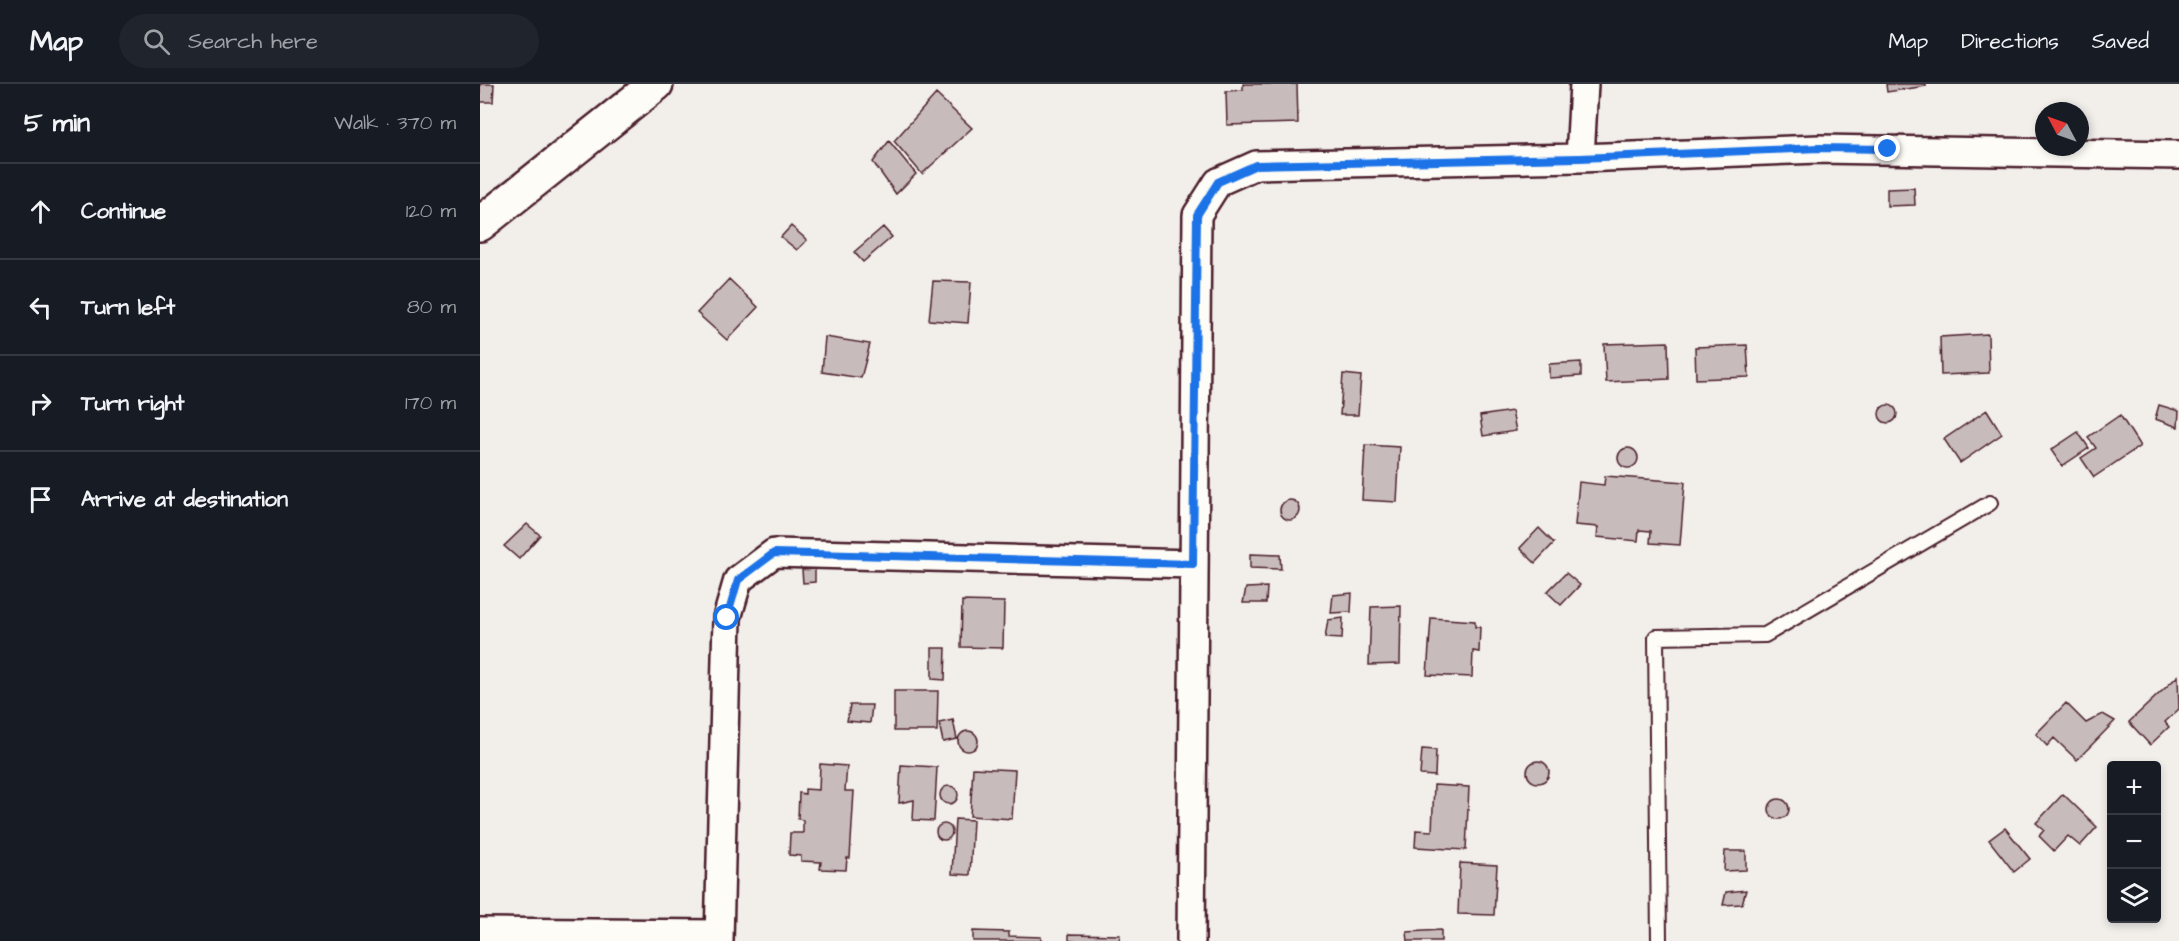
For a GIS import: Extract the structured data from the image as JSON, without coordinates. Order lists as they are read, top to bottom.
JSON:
{
  "north": "top left",
  "page": {
    "header": "Map",
    "search": "Search here",
    "nav": ["Map", "Directions", "Saved"],
    "heading": ["5 min", "Walk · 370 m"],
    "list": [
      ["Continue", "120 m"],
      ["Turn left", "80 m"],
      ["Turn right", "170 m"],
      "Arrive at destination"
    ],
    "map_buttons": ["+", "−"]
  }
}
